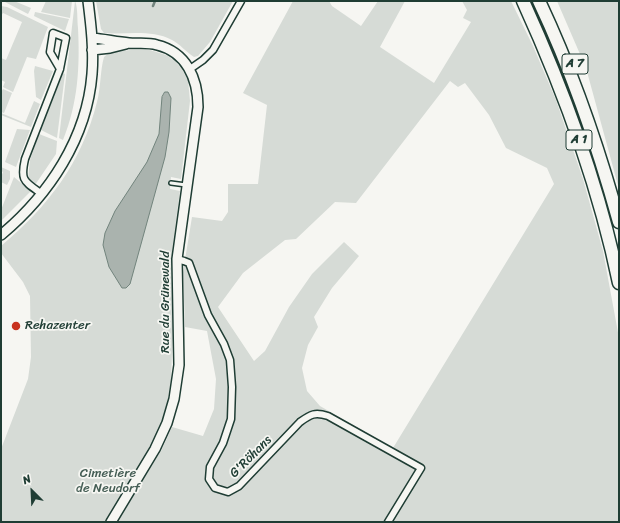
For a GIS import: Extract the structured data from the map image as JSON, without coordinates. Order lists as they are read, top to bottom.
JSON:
{
  "streets": {
    "highway": ["A 7", "A 1"],
    "main road": ["Rue du Grünewald"],
    "street": ["G'Röhans"]
  },
  "crossings": [
    ["A 7", "A 1"],
    ["Rue du Grünewald", "G'Röhans"]
  ],
  "parks": ["Cimetière de Neudorf"],
  "places": ["Rehazenter"],
  "north": "top left"
}
